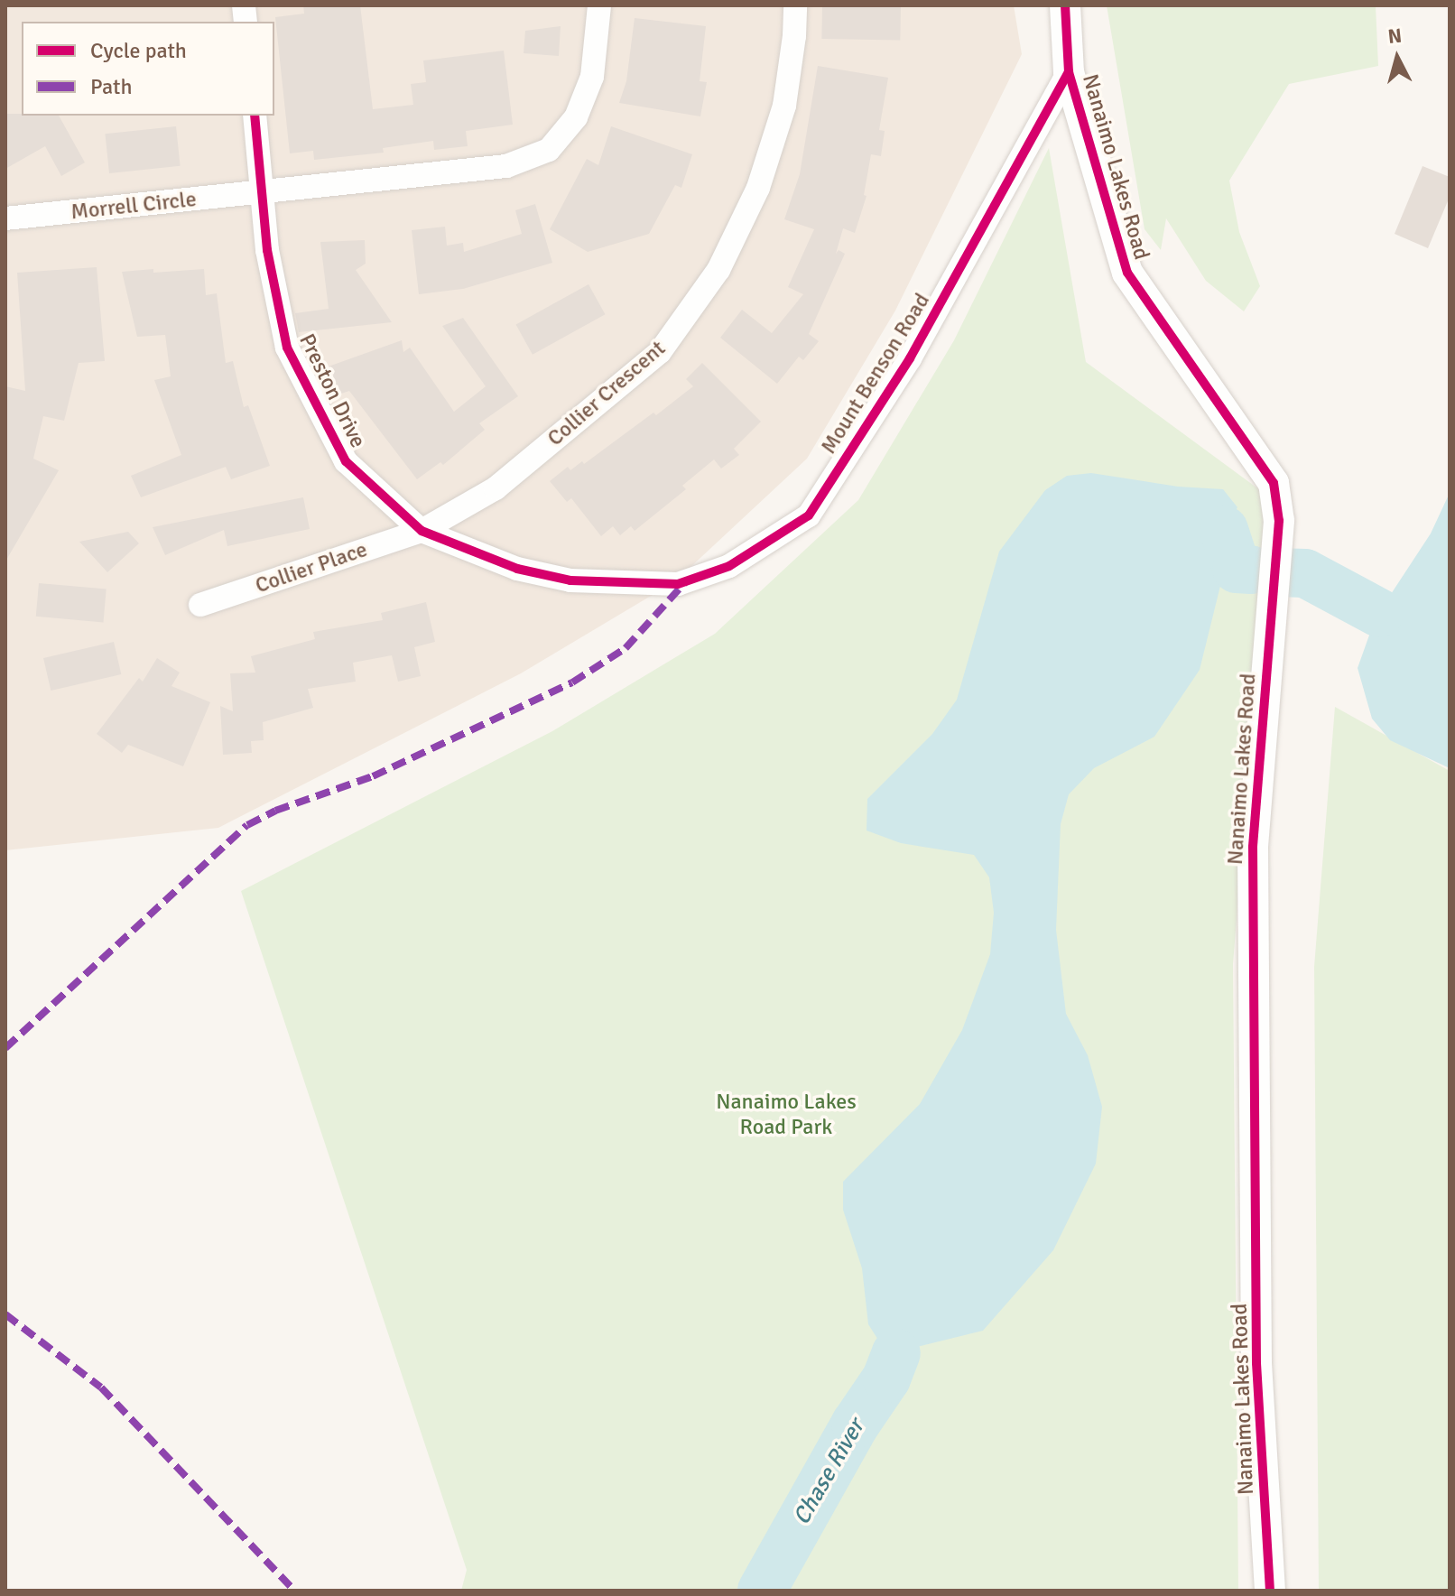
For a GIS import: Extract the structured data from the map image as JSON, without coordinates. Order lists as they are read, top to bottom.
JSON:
{
  "streets": {
    "street": [
      "Nanaimo Lakes Road",
      "Morrell Circle",
      "Mount Benson Road",
      "Preston Drive",
      "Collier Crescent",
      "Collier Place"
    ]
  },
  "crossings": [
    ["Nanaimo Lakes Road", "Mount Benson Road"],
    ["Morrell Circle", "Preston Drive"],
    ["Mount Benson Road", "Preston Drive"],
    ["Preston Drive", "Collier Crescent"],
    ["Preston Drive", "Collier Place"],
    ["Collier Crescent", "Collier Place"]
  ],
  "water": ["Chase River"],
  "parks": ["Nanaimo Lakes Road Park"],
  "legend": ["Cycle path", "Path"],
  "north": "top"
}
